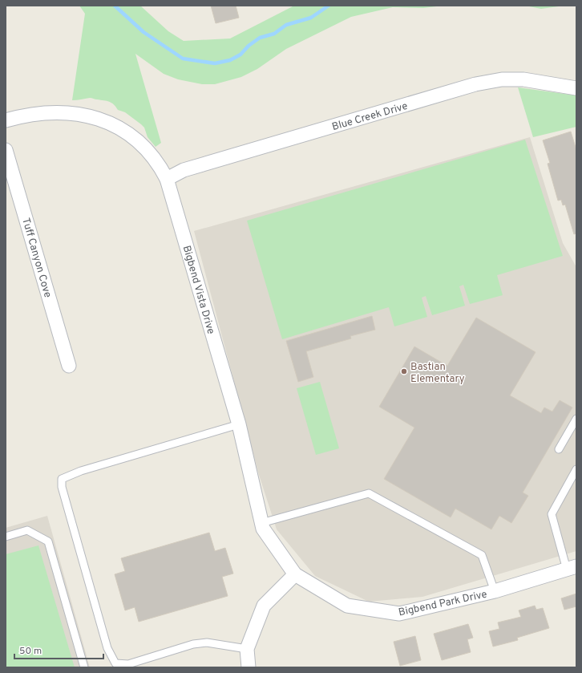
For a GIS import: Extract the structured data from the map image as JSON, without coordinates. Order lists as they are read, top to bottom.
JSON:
{
  "streets": {
    "street": [
      "Blue Creek Drive",
      "Tuff Canyon Cove",
      "Bigbend Vista Drive",
      "Bigbend Park Drive"
    ]
  },
  "crossings": [
    ["Blue Creek Drive", "Bigbend Vista Drive"],
    ["Bigbend Vista Drive", "Bigbend Park Drive"]
  ],
  "places": ["Bastian Elementary"],
  "scale_bar": "50 m"
}
